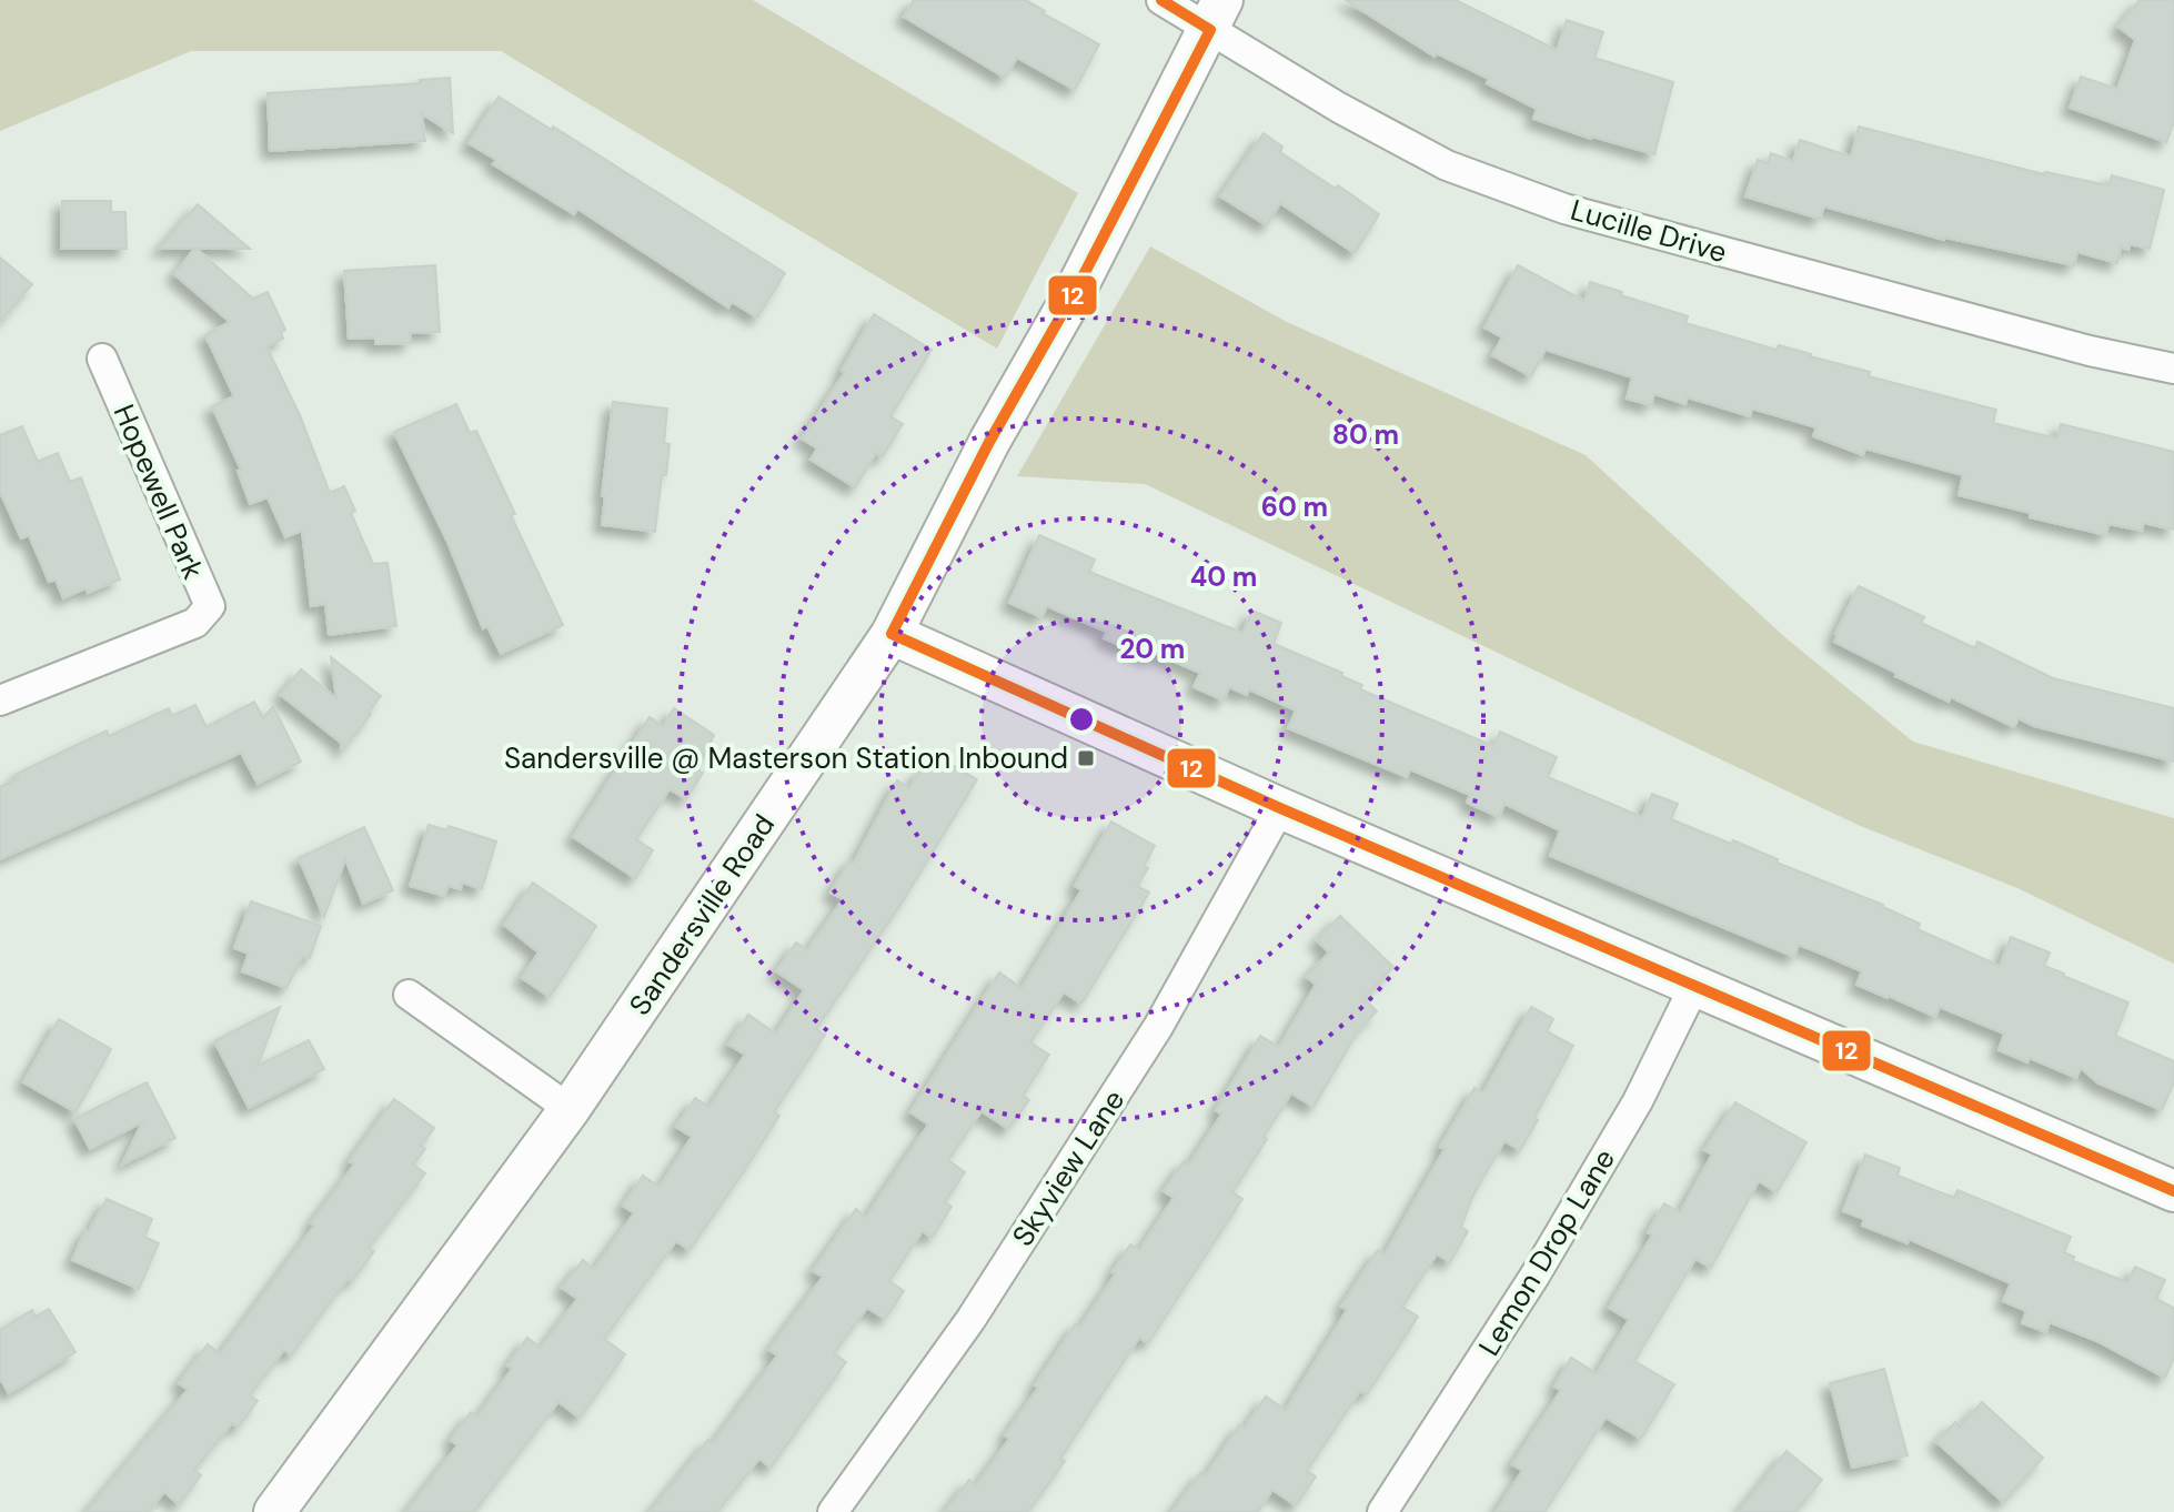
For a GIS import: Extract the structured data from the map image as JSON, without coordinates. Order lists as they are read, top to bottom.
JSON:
{
  "streets": {
    "street": [
      "Lucille Drive",
      "Hopewell Park",
      "Sandersville Road",
      "Skyview Lane",
      "Lemon Drop Lane"
    ]
  },
  "crossings": [
    ["Lucille Drive", "Sandersville Road"]
  ],
  "places": {
    "transit": ["Sandersville @ Masterson Station Inbound"]
  },
  "lines": ["transit line 12"],
  "rings": [
    "80 m",
    "60 m",
    "40 m",
    "20 m"
  ]
}
